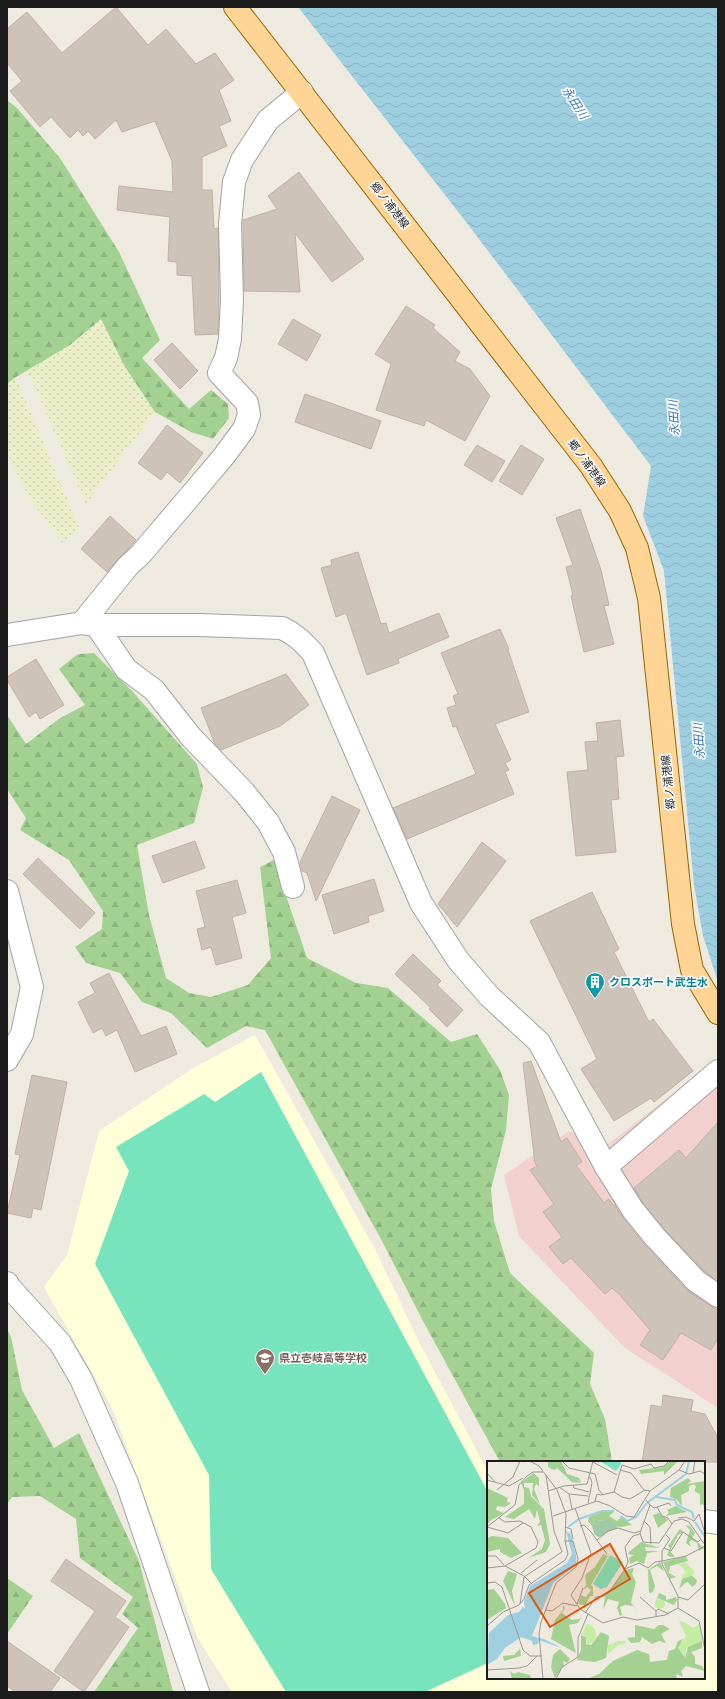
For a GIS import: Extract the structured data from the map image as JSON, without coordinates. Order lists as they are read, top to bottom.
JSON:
{
  "streets": {
    "main road": ["郷ノ浦港線"]
  },
  "water": ["永田川"],
  "places": {
    "building": ["クロスポート武生水"],
    "school or university": ["県立壱岐高等学校"]
  }
}
